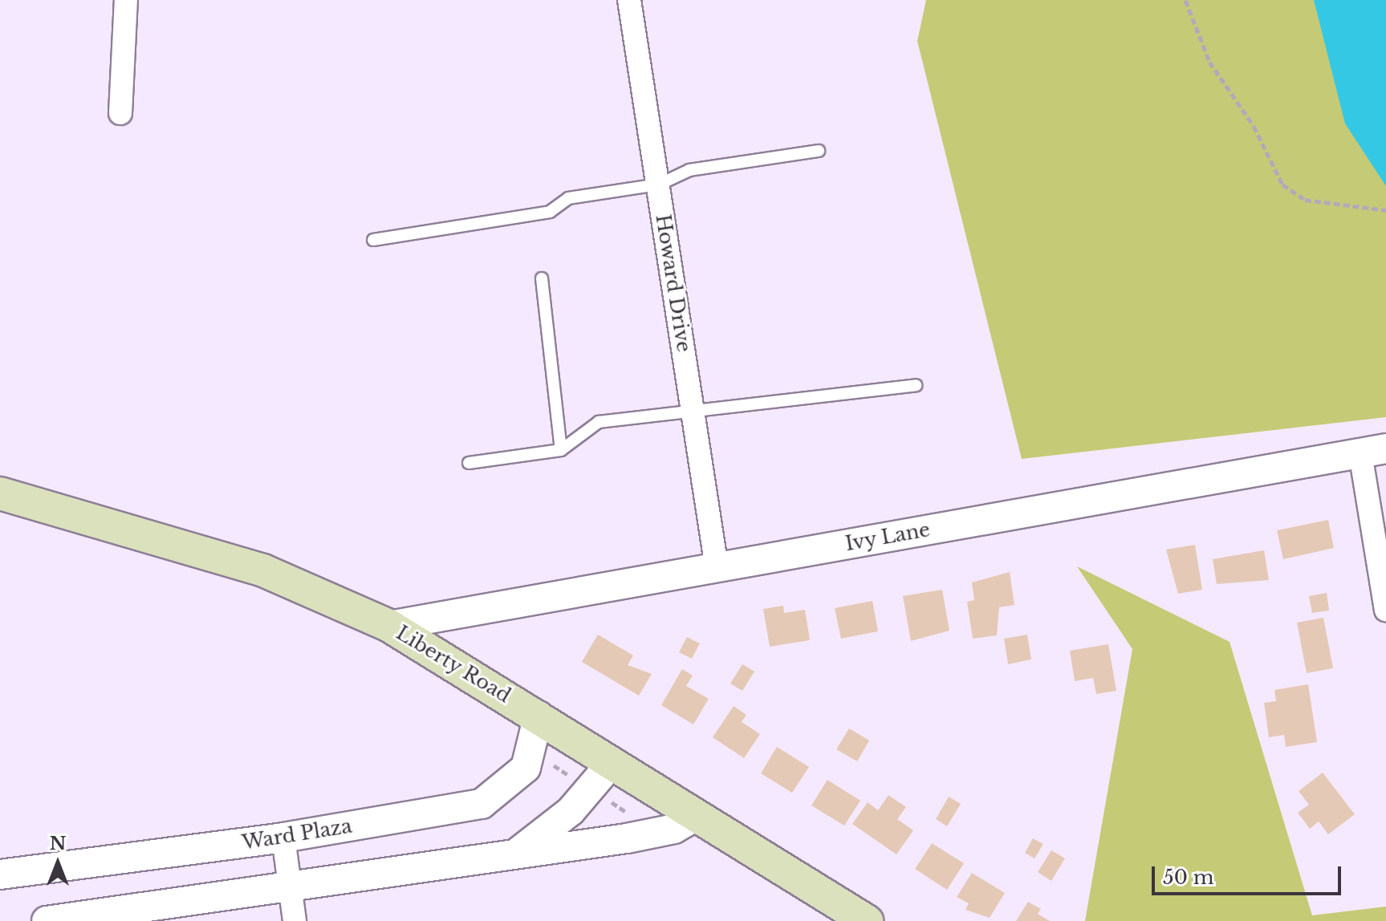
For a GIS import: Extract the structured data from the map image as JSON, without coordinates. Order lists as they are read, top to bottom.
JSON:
{
  "streets": {
    "main road": ["Liberty Road"],
    "street": ["Howard Drive", "Ivy Lane", "Ward Plaza"]
  },
  "crossings": [
    ["Howard Drive", "Ivy Lane"],
    ["Ivy Lane", "Liberty Road"],
    ["Liberty Road", "Ward Plaza"]
  ],
  "scale_bar": "50 m",
  "north": "top"
}
